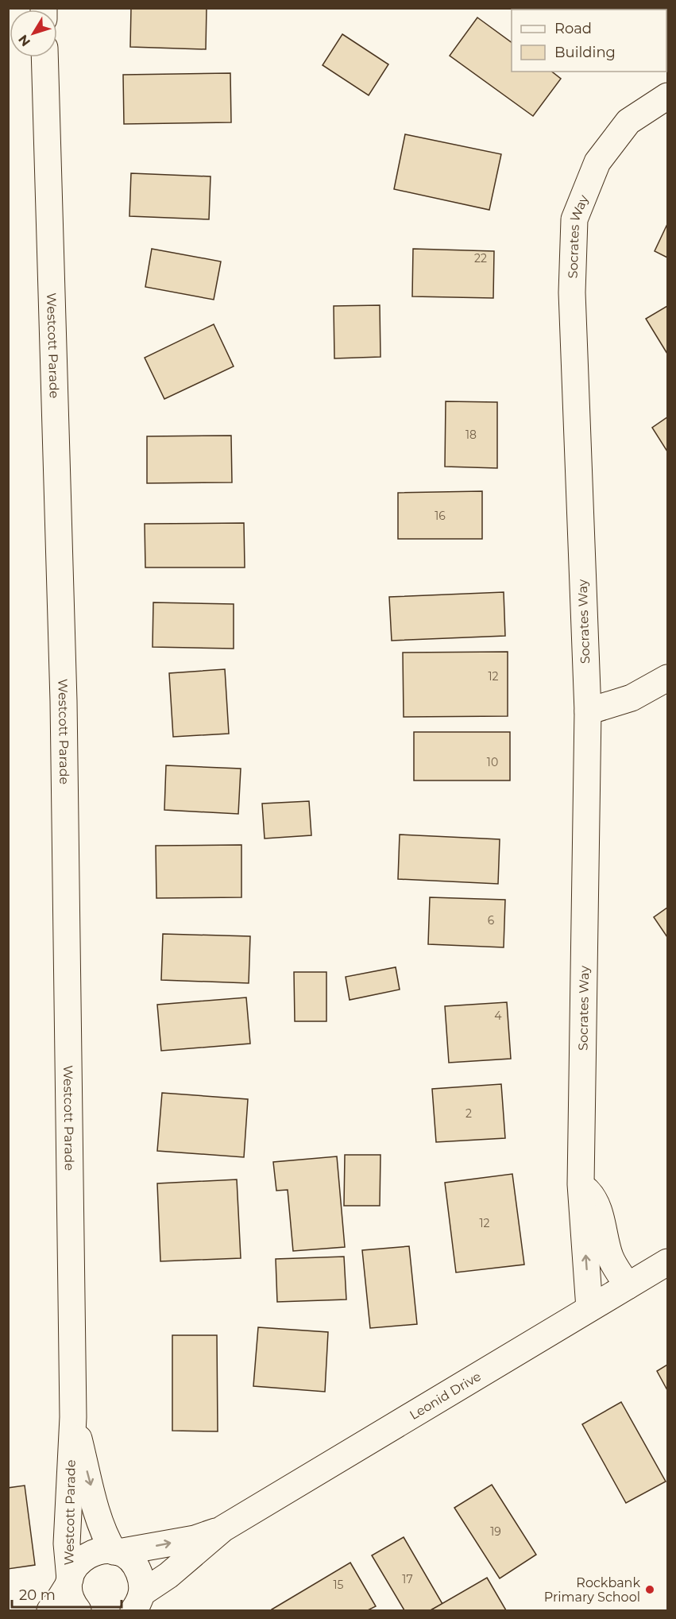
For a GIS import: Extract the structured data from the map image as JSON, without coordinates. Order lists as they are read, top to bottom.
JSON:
{
  "streets": {
    "street": ["Socrates Way", "Westcott Parade", "Leonid Drive"]
  },
  "crossings": [
    ["Socrates Way", "Leonid Drive"],
    ["Westcott Parade", "Leonid Drive"]
  ],
  "places": ["Rockbank Primary School"],
  "house_numbers": [
    "22",
    "18",
    "16",
    "12",
    "10",
    "6",
    "4",
    "2",
    "12",
    "19",
    "17",
    "15"
  ],
  "legend": ["Road", "Building"],
  "scale_bar": "20 m",
  "north": "bottom left"
}
